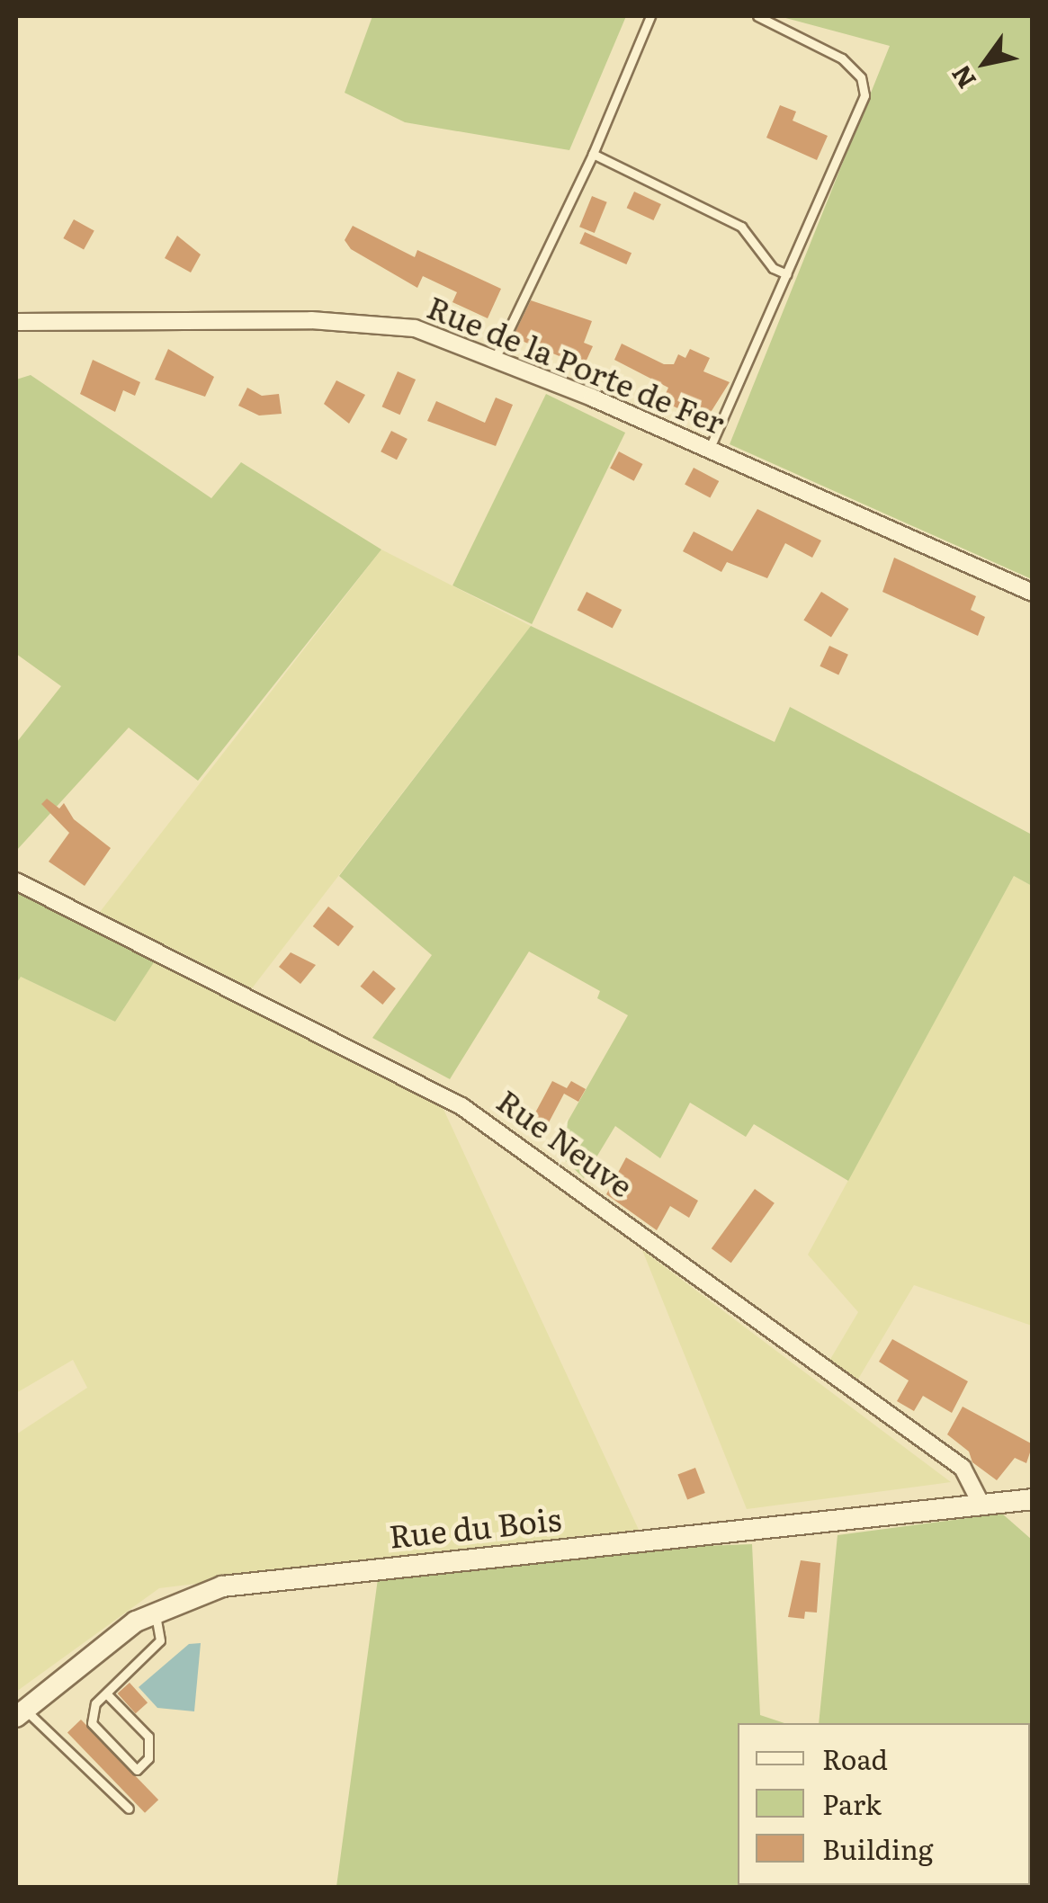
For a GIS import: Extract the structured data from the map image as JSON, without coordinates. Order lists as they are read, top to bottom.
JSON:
{
  "streets": {
    "street": ["Rue de la Porte de Fer", "Rue Neuve", "Rue du Bois"]
  },
  "crossings": [
    ["Rue Neuve", "Rue du Bois"]
  ],
  "legend": ["Road", "Park", "Building"],
  "north": "bottom left"
}
